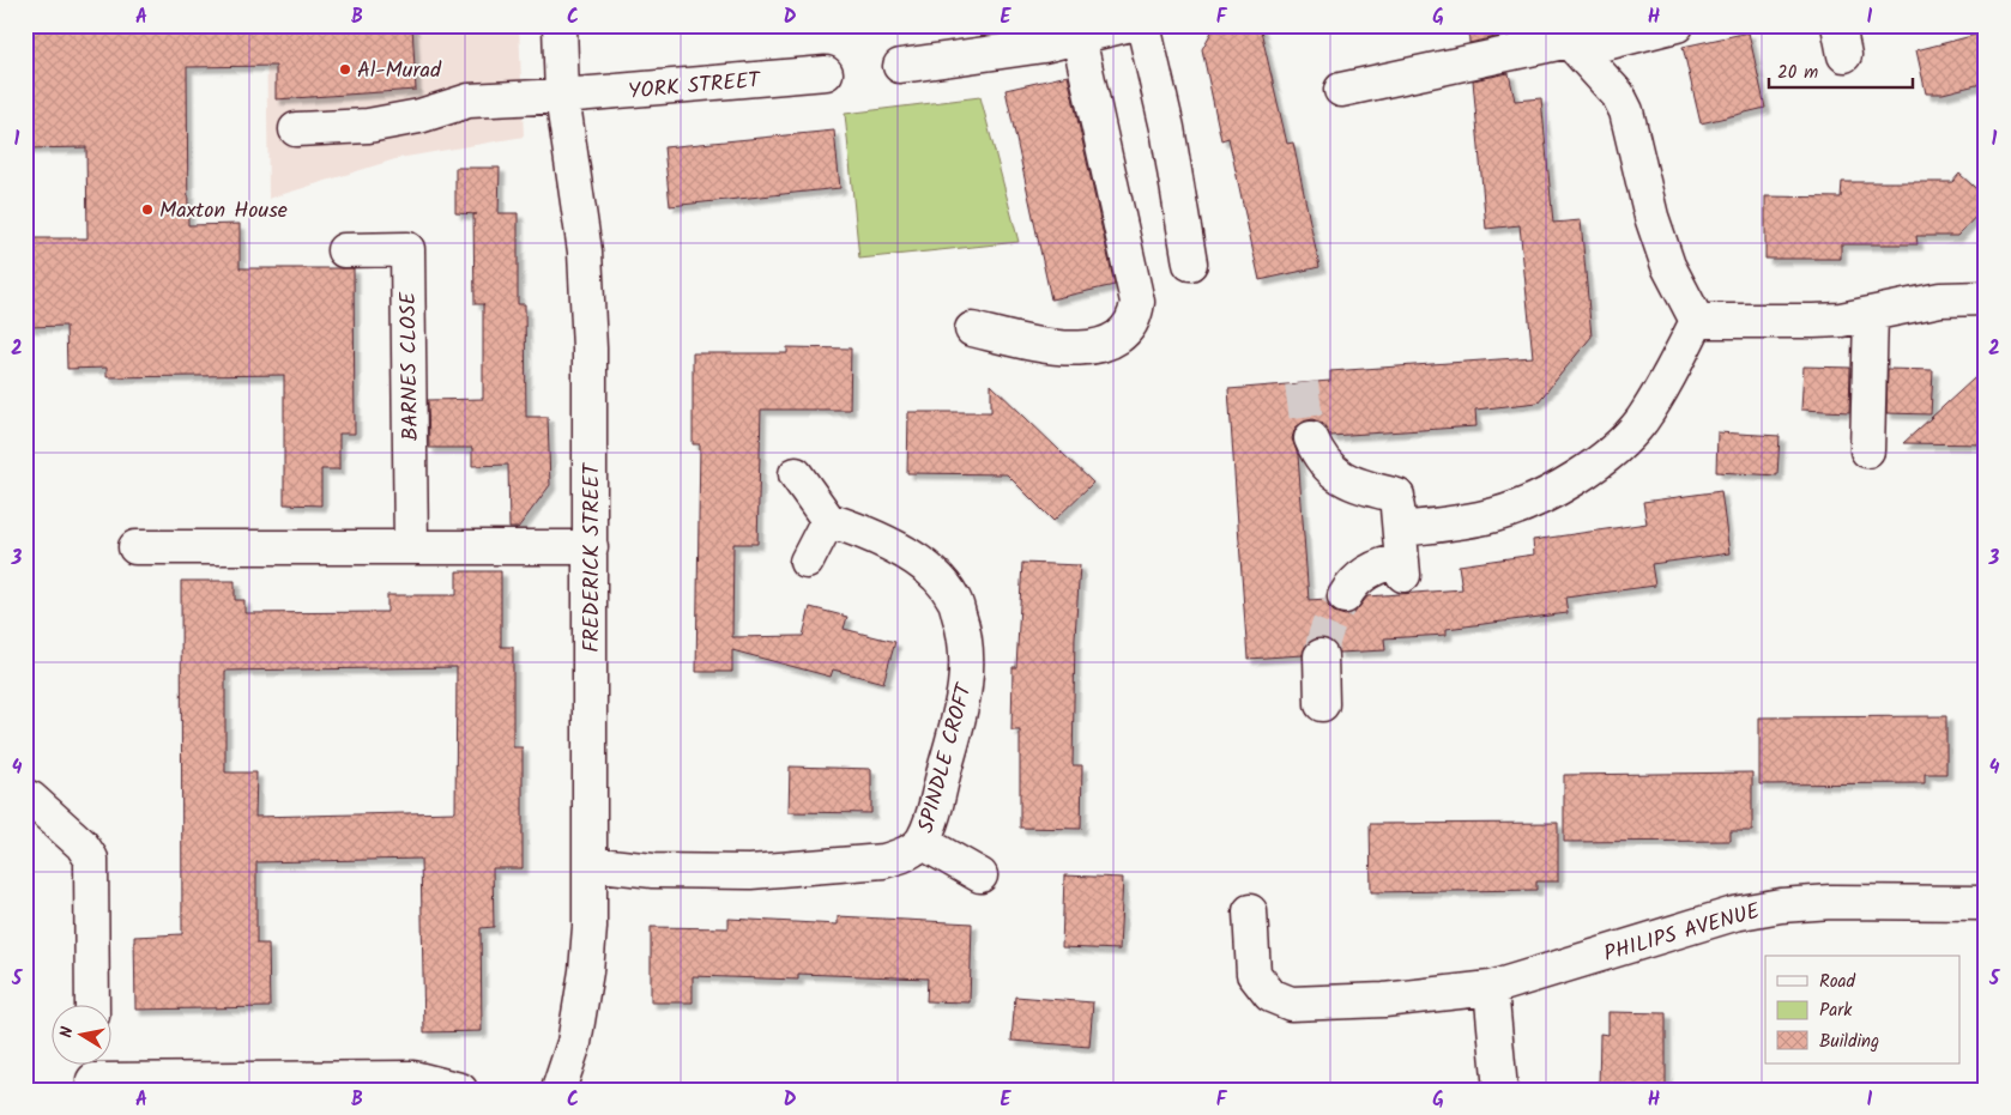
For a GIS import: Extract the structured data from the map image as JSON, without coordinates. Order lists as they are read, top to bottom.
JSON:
{
  "streets": {
    "street": [
      "YORK STREET",
      "BARNES CLOSE",
      "FREDERICK STREET",
      "SPINDLE CROFT",
      "PHILIPS AVENUE"
    ]
  },
  "crossings": [
    ["YORK STREET", "FREDERICK STREET"],
    ["FREDERICK STREET", "SPINDLE CROFT"]
  ],
  "places": ["Al-Murad", "Maxton House"],
  "legend": ["Road", "Park", "Building"],
  "scale_bar": "20 m",
  "north": "left",
  "grid": {
    "columns": [
      "A",
      "B",
      "C",
      "D",
      "E",
      "F",
      "G",
      "H",
      "I"
    ],
    "rows": [
      "1",
      "2",
      "3",
      "4",
      "5"
    ]
  }
}
